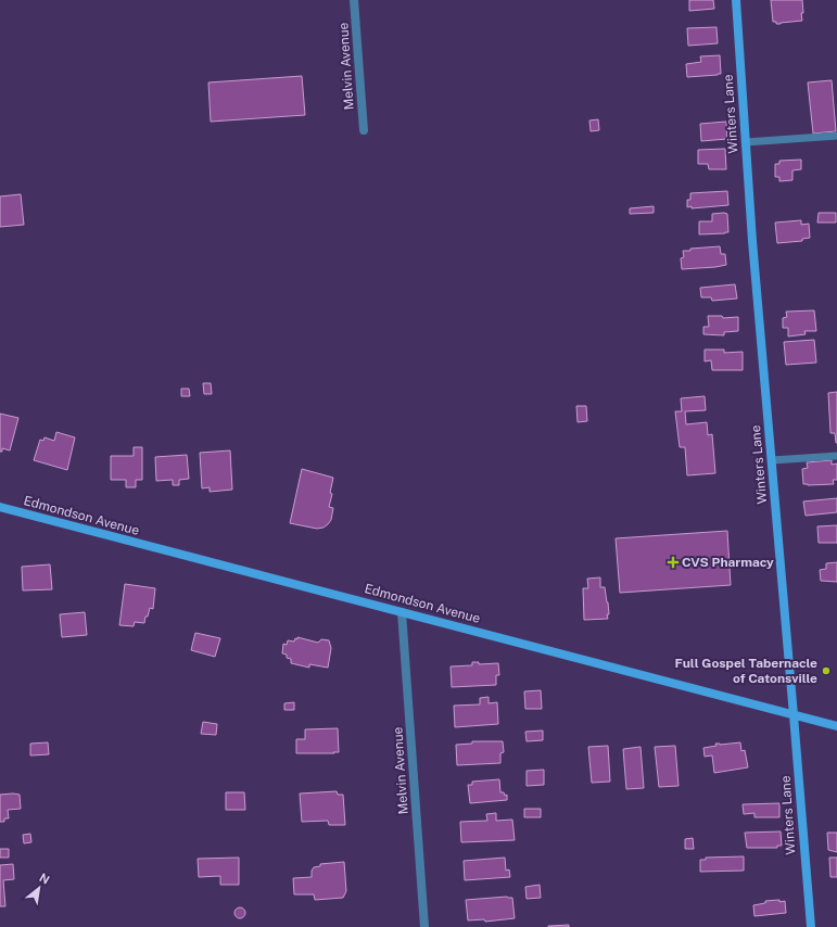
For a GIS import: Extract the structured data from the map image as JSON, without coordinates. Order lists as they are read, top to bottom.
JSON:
{
  "streets": {
    "street": ["Melvin Avenue", "Winters Lane", "Edmondson Avenue"]
  },
  "crossings": [
    ["Melvin Avenue", "Edmondson Avenue"],
    ["Winters Lane", "Edmondson Avenue"]
  ],
  "places": {
    "health": ["CVS Pharmacy"],
    "other": ["Full Gospel Tabernacle of Catonsville"]
  },
  "north": "top right"
}
